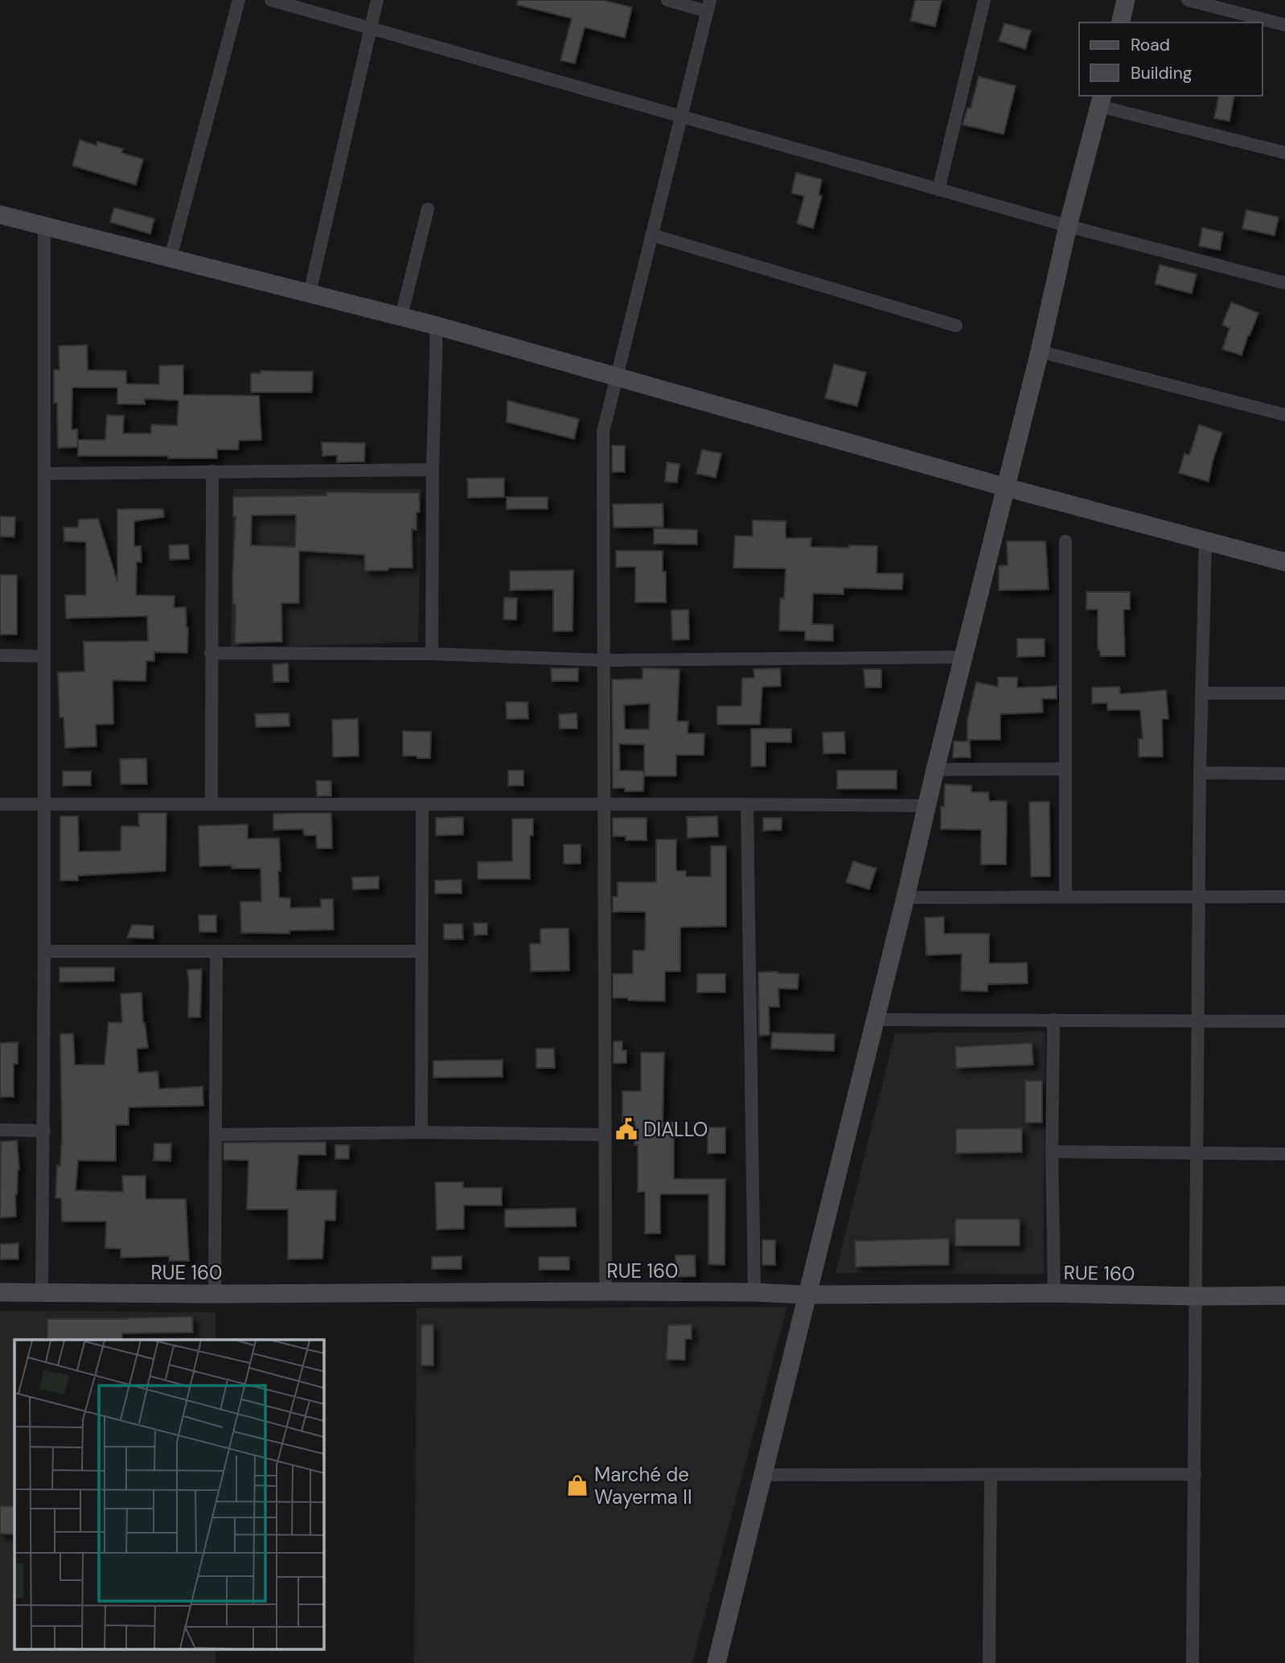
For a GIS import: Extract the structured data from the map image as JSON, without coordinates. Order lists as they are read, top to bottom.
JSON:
{
  "streets": {
    "street": ["RUE 160"]
  },
  "places": {
    "public building": ["DIALLO"],
    "shop": ["Marché de Wayerma II"]
  },
  "legend": ["Road", "Building"]
}
